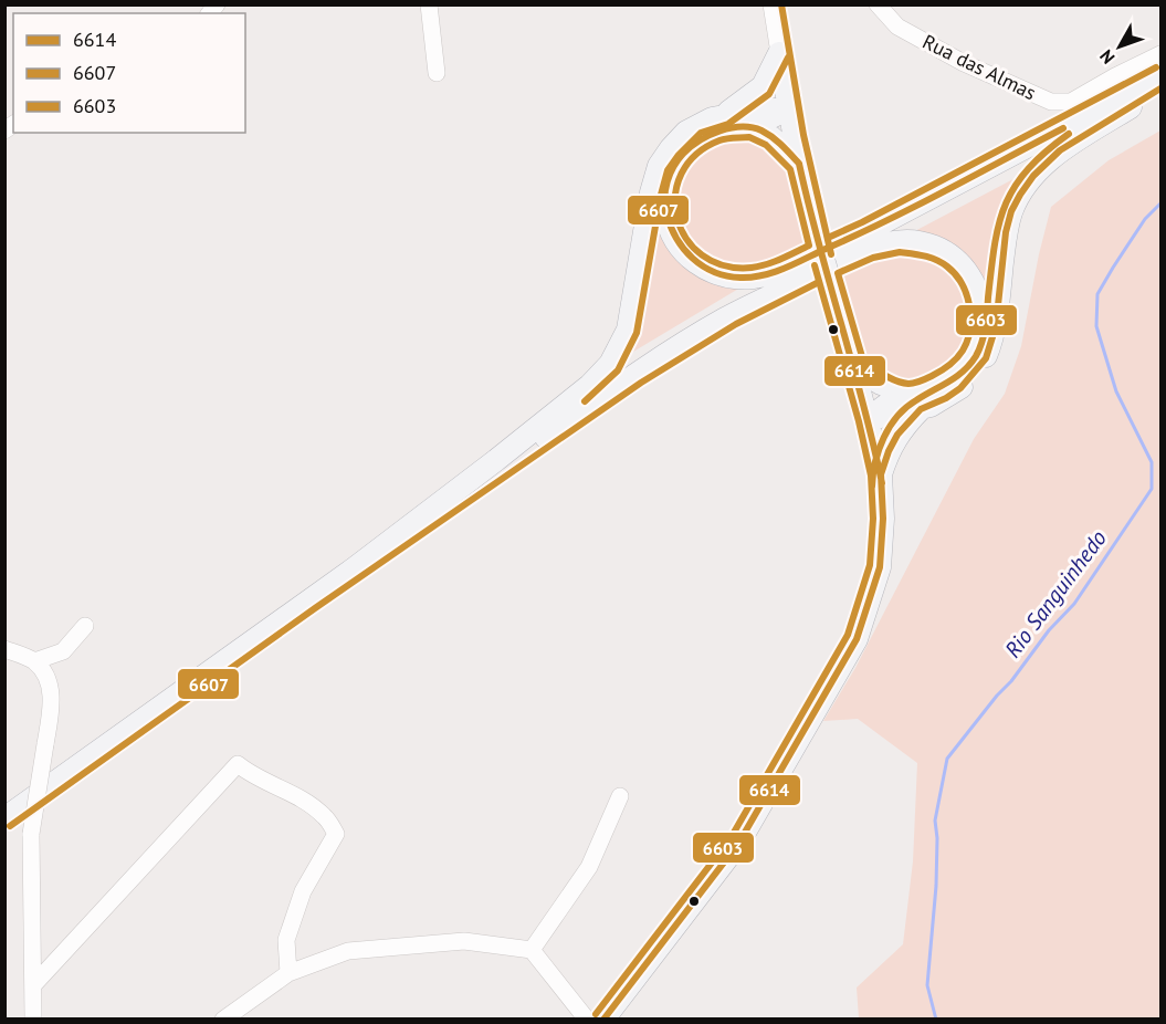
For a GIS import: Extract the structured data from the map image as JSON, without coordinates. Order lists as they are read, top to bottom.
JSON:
{
  "streets": {
    "street": ["Rua das Almas"]
  },
  "water": ["Rio Sanguinhedo"],
  "lines": ["transit line 6607", "transit line 6603", "transit line 6614"],
  "legend": ["6614", "6607", "6603"],
  "north": "bottom left"
}
